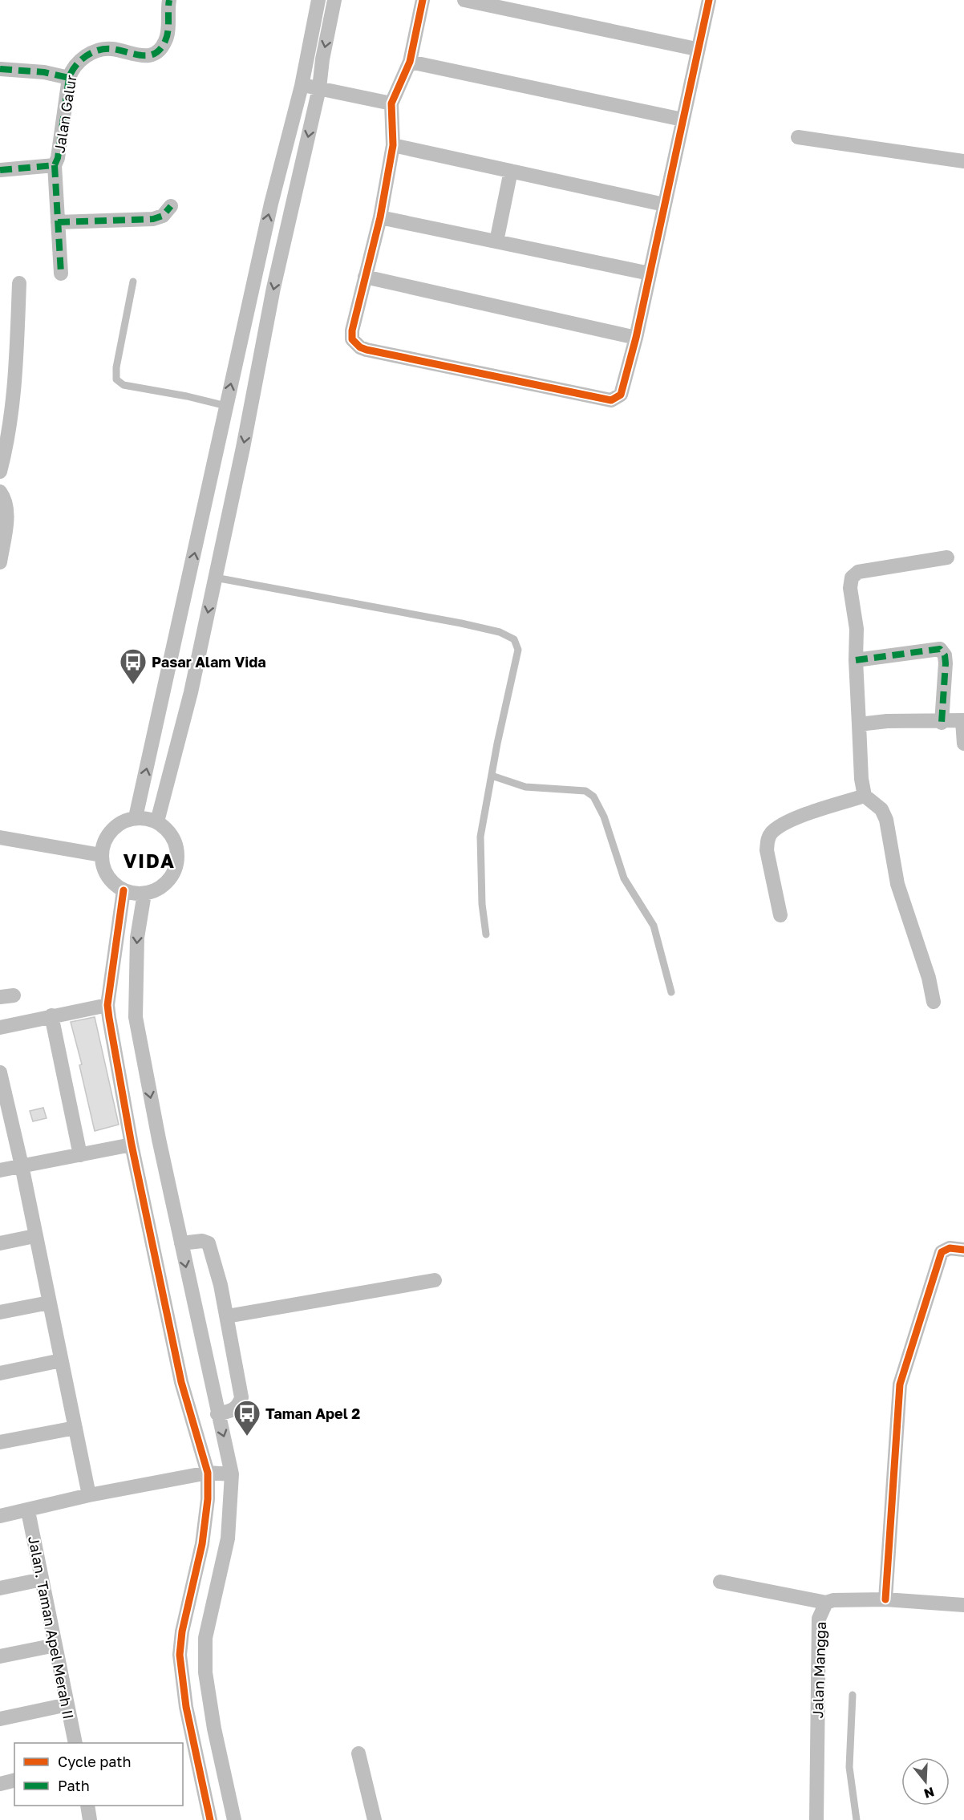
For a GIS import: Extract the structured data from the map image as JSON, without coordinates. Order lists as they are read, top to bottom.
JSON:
{
  "streets": {
    "street": ["Jalan Galur", "Jalan. Taman Apel Merah II", "Jalan Mangga"]
  },
  "districts": ["VIDA"],
  "places": {
    "bus stop": ["Pasar Alam Vida", "Taman Apel 2"]
  },
  "legend": ["Cycle path", "Path"],
  "north": "bottom"
}
